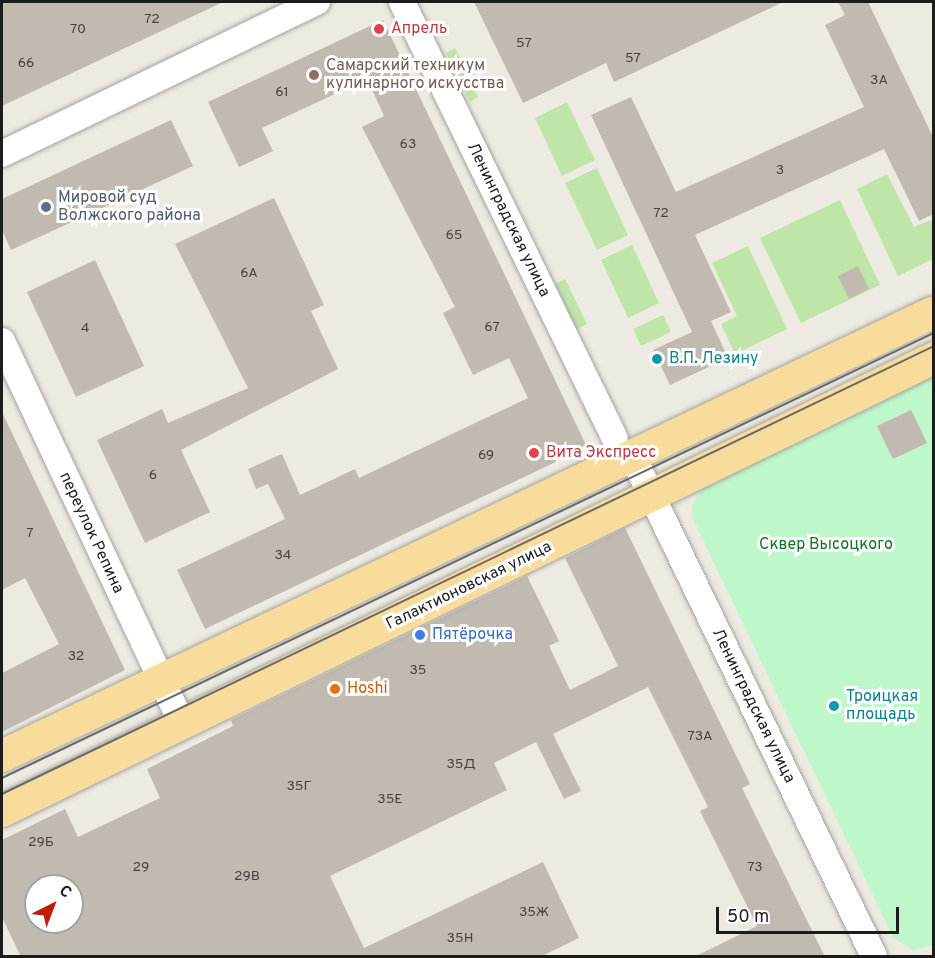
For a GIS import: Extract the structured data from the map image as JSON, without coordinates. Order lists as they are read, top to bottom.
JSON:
{
  "streets": {
    "main road": ["Галактионовская улица"],
    "street": ["Ленинградская улица", "переулок Репина"]
  },
  "crossings": [
    ["Ленинградская улица", "Галактионовская улица"],
    ["переулок Репина", "Галактионовская улица"]
  ],
  "parks": ["Сквер Высоцкого"],
  "places": [
    "Апрель",
    "Самарский техникум кулинарного искусства",
    "Мировой суд Волжского района",
    "В.П. Лезину",
    "Вита Экспресс",
    "Пятёрочка",
    "Hoshi",
    "Троицкая площадь"
  ],
  "house_numbers": [
    "72",
    "70",
    "57",
    "57",
    "66",
    "3А",
    "61",
    "63",
    "3",
    "72",
    "65",
    "6А",
    "67",
    "4",
    "69",
    "6",
    "7",
    "34",
    "32",
    "35",
    "73А",
    "35Д",
    "35Г",
    "35Е",
    "29Б",
    "29",
    "73",
    "29В",
    "35Ж",
    "35Н"
  ],
  "scale_bar": "50 m",
  "north": "top right"
}
